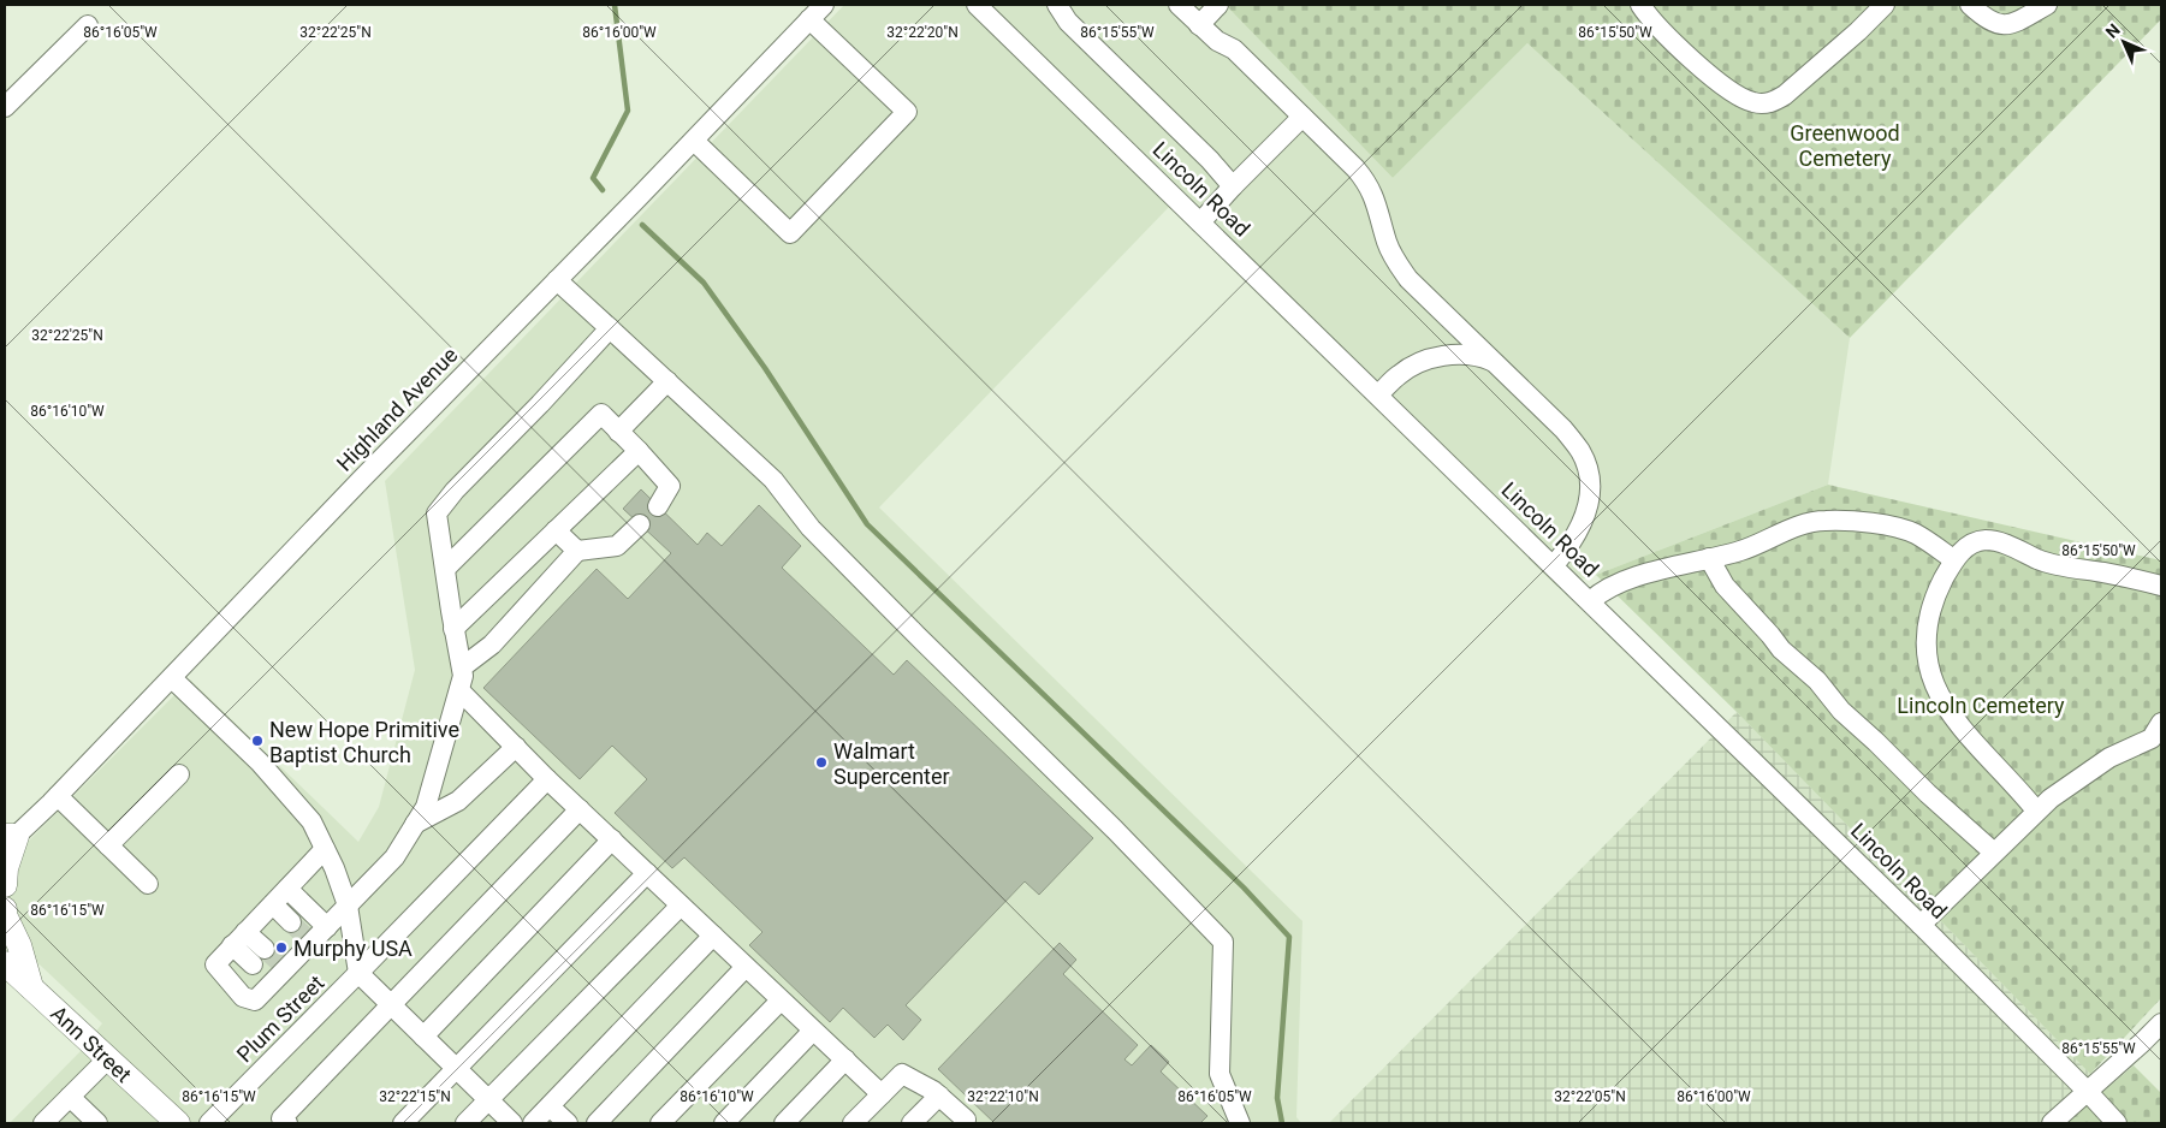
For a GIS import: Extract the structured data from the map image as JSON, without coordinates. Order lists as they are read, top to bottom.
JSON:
{
  "streets": {
    "main road": ["Ann Street"],
    "street": ["Lincoln Road", "Highland Avenue", "Plum Street"]
  },
  "parks": ["Greenwood Cemetery", "Lincoln Cemetery"],
  "places": ["New Hope Primitive Baptist Church", "Walmart Supercenter", "Murphy USA"],
  "north": "top left",
  "coordinates": [
    "86°16'05\"W",
    "32°22'25\"N",
    "86°16'00\"W",
    "32°22'20\"N",
    "86°15'55\"W",
    "86°15'50\"W",
    "86°16'10\"W",
    "86°16'15\"W",
    "32°22'15\"N",
    "32°22'05\"N",
    "32°22'10\"N"
  ]
}
